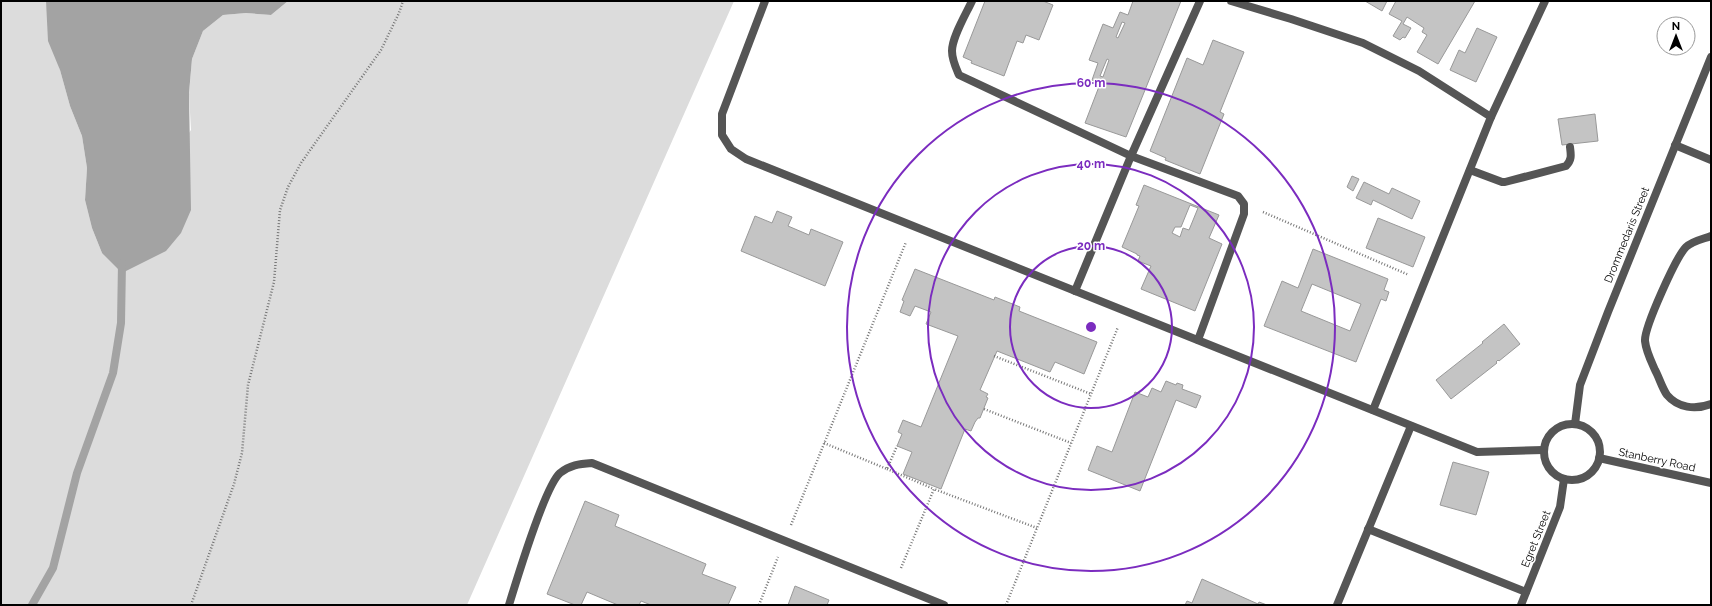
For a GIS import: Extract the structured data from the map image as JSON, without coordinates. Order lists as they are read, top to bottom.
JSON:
{
  "streets": {
    "street": ["Drommedaris Street", "Stanberry Road", "Egret Street"]
  },
  "crossings": [
    ["Drommedaris Street", "Stanberry Road"],
    ["Drommedaris Street", "Egret Street"],
    ["Stanberry Road", "Egret Street"]
  ],
  "north": "top",
  "rings": ["60 m", "40 m", "20 m"]
}
